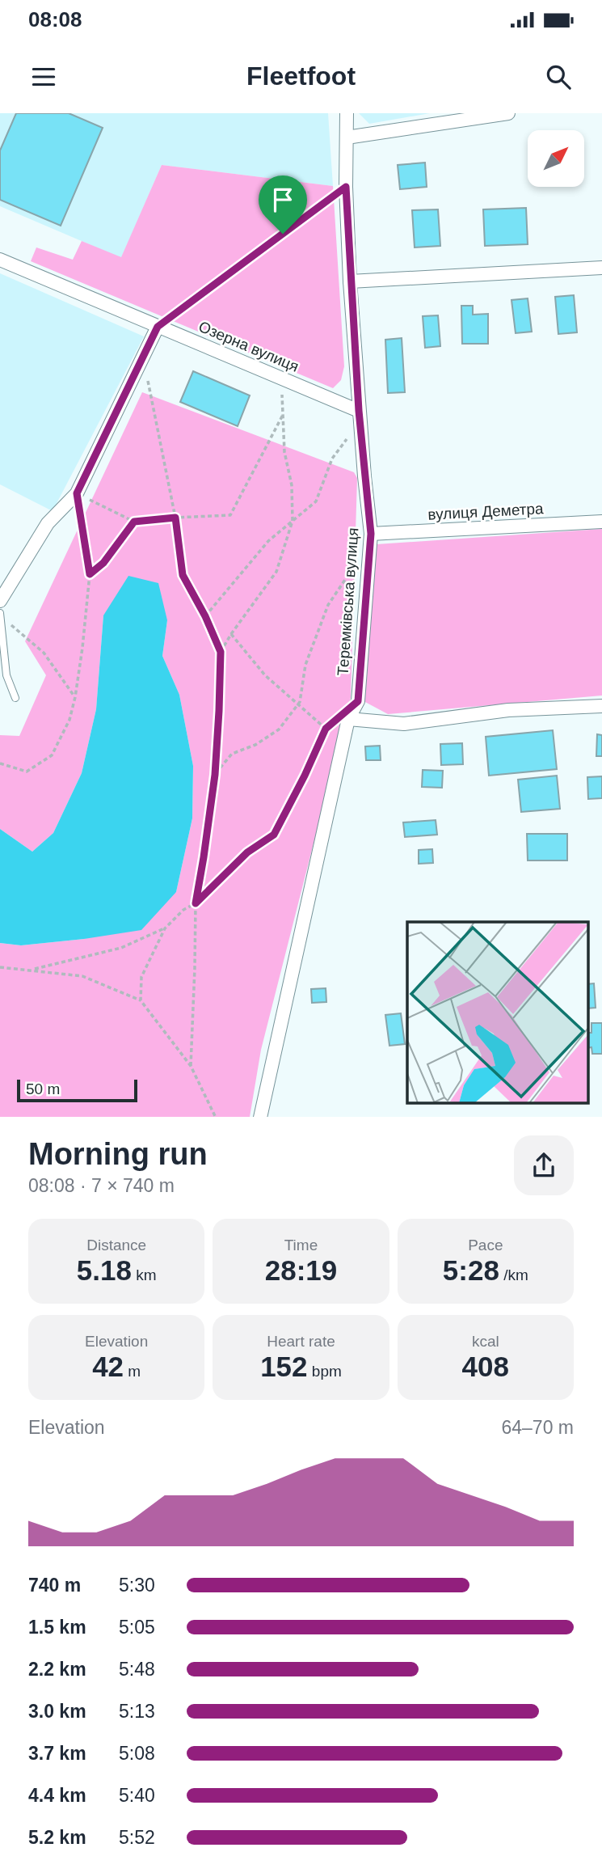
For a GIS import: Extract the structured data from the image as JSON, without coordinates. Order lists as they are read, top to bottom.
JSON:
{
  "streets": {
    "street": ["Озерна вулиця", "вулиця Деметра", "Теремківська вулиця"]
  },
  "crossings": [
    ["Озерна вулиця", "Теремківська вулиця"],
    ["вулиця Деметра", "Теремківська вулиця"]
  ],
  "scale_bar": "50 m",
  "north": "top right",
  "page": {
    "status": "08:08",
    "header": "Fleetfoot",
    "scale": "50 m",
    "heading": ["Morning run", "08:08 · 7 × 740 m"],
    "stats": [
      ["Distance", "5.18 km"],
      ["Time", "28:19"],
      ["Pace", "5:28 /km"],
      ["Elevation", "42 m"],
      ["Heart rate", "152 bpm"],
      ["kcal", "408"]
    ],
    "chart": ["Elevation", "64–70 m"],
    "list": [
      {
        "name": "740 m",
        "note": "5:30"
      },
      {
        "name": "1.5 km",
        "note": "5:05"
      },
      {
        "name": "2.2 km",
        "note": "5:48"
      },
      {
        "name": "3.0 km",
        "note": "5:13"
      },
      {
        "name": "3.7 km",
        "note": "5:08"
      },
      {
        "name": "4.4 km",
        "note": "5:40"
      },
      {
        "name": "5.2 km",
        "note": "5:52"
      }
    ]
  }
}
